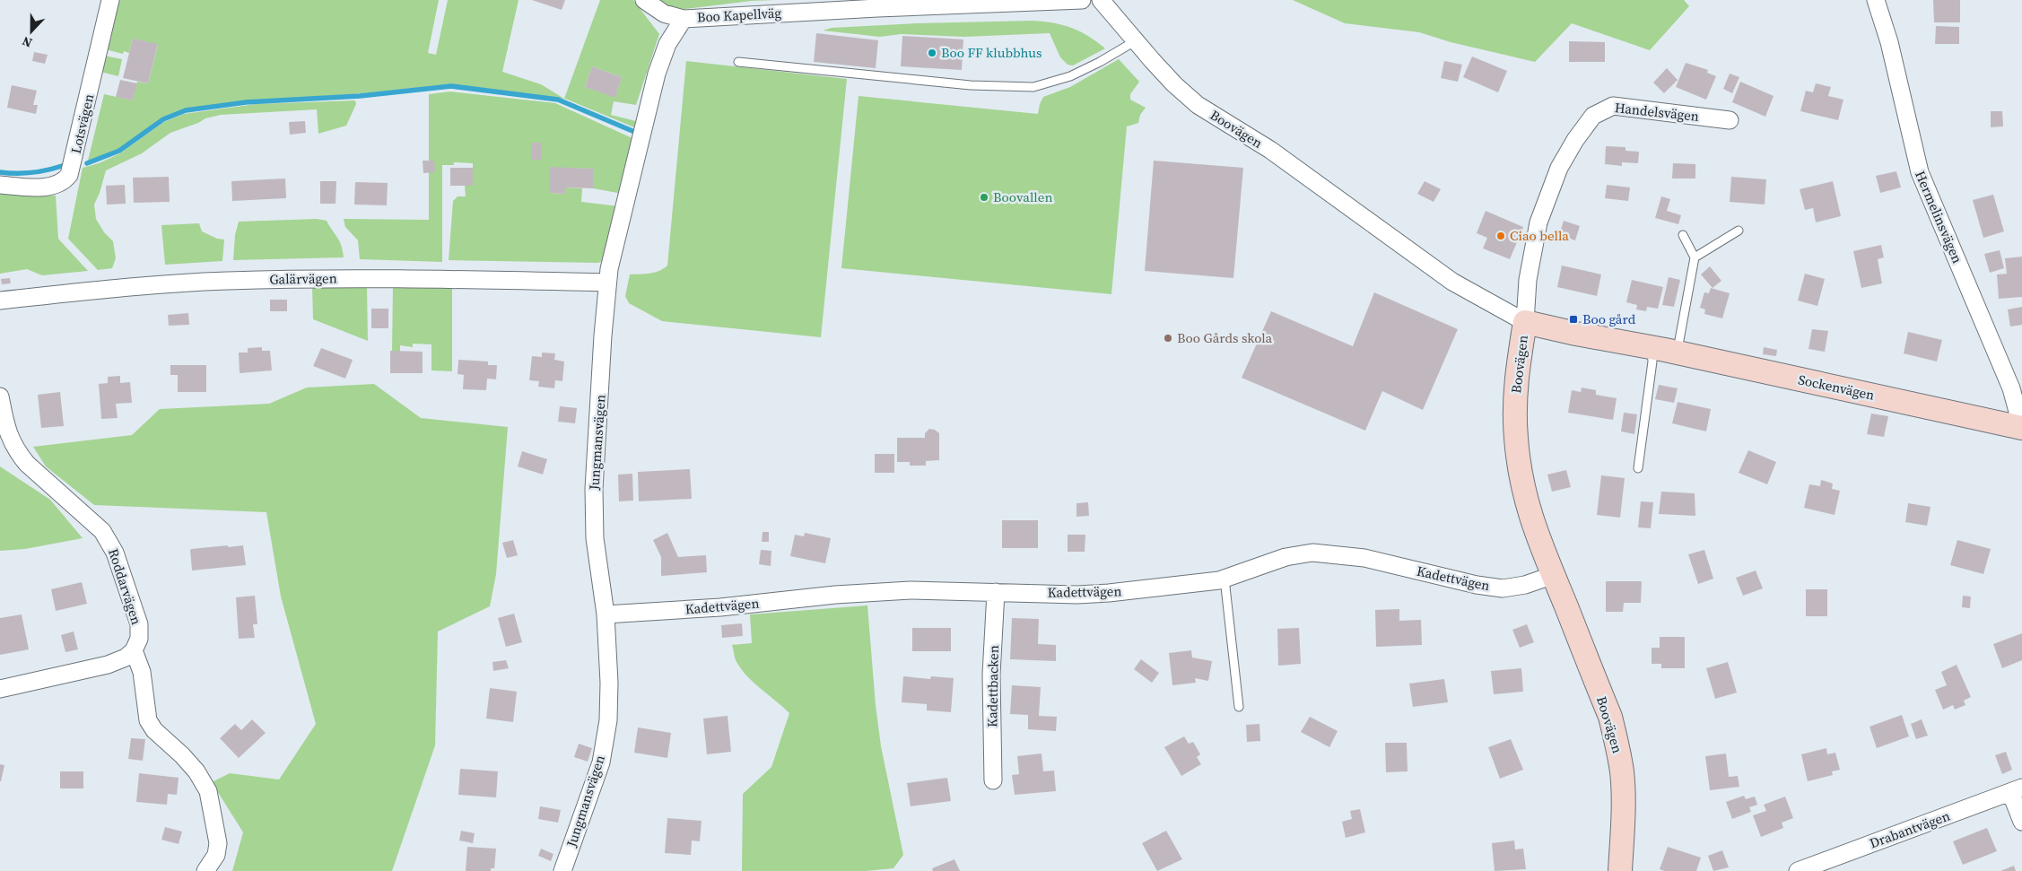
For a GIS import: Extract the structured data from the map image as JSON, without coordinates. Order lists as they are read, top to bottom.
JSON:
{
  "streets": {
    "street": [
      "Boo Kapellväg",
      "Handelsvägen",
      "Lotsvägen",
      "Boovägen",
      "Hermelinsvägen",
      "Galärvägen",
      "Sockenvägen",
      "Jungmansvägen",
      "Kadettvägen",
      "Roddarvägen",
      "Kadettbacken",
      "Drabantvägen"
    ]
  },
  "crossings": [
    ["Boo Kapellväg", "Jungmansvägen"],
    ["Handelsvägen", "Boovägen"],
    ["Handelsvägen", "Sockenvägen"],
    ["Boovägen", "Sockenvägen"],
    ["Boovägen", "Kadettvägen"],
    ["Hermelinsvägen", "Sockenvägen"],
    ["Galärvägen", "Jungmansvägen"],
    ["Jungmansvägen", "Kadettvägen"],
    ["Kadettvägen", "Kadettbacken"]
  ],
  "places": {
    "other": [
      "Boo FF klubbhus",
      "Boovallen",
      "Ciao bella",
      "Boo Gårds skola"
    ],
    "transit": ["Boo gård"]
  },
  "north": "bottom"
}
